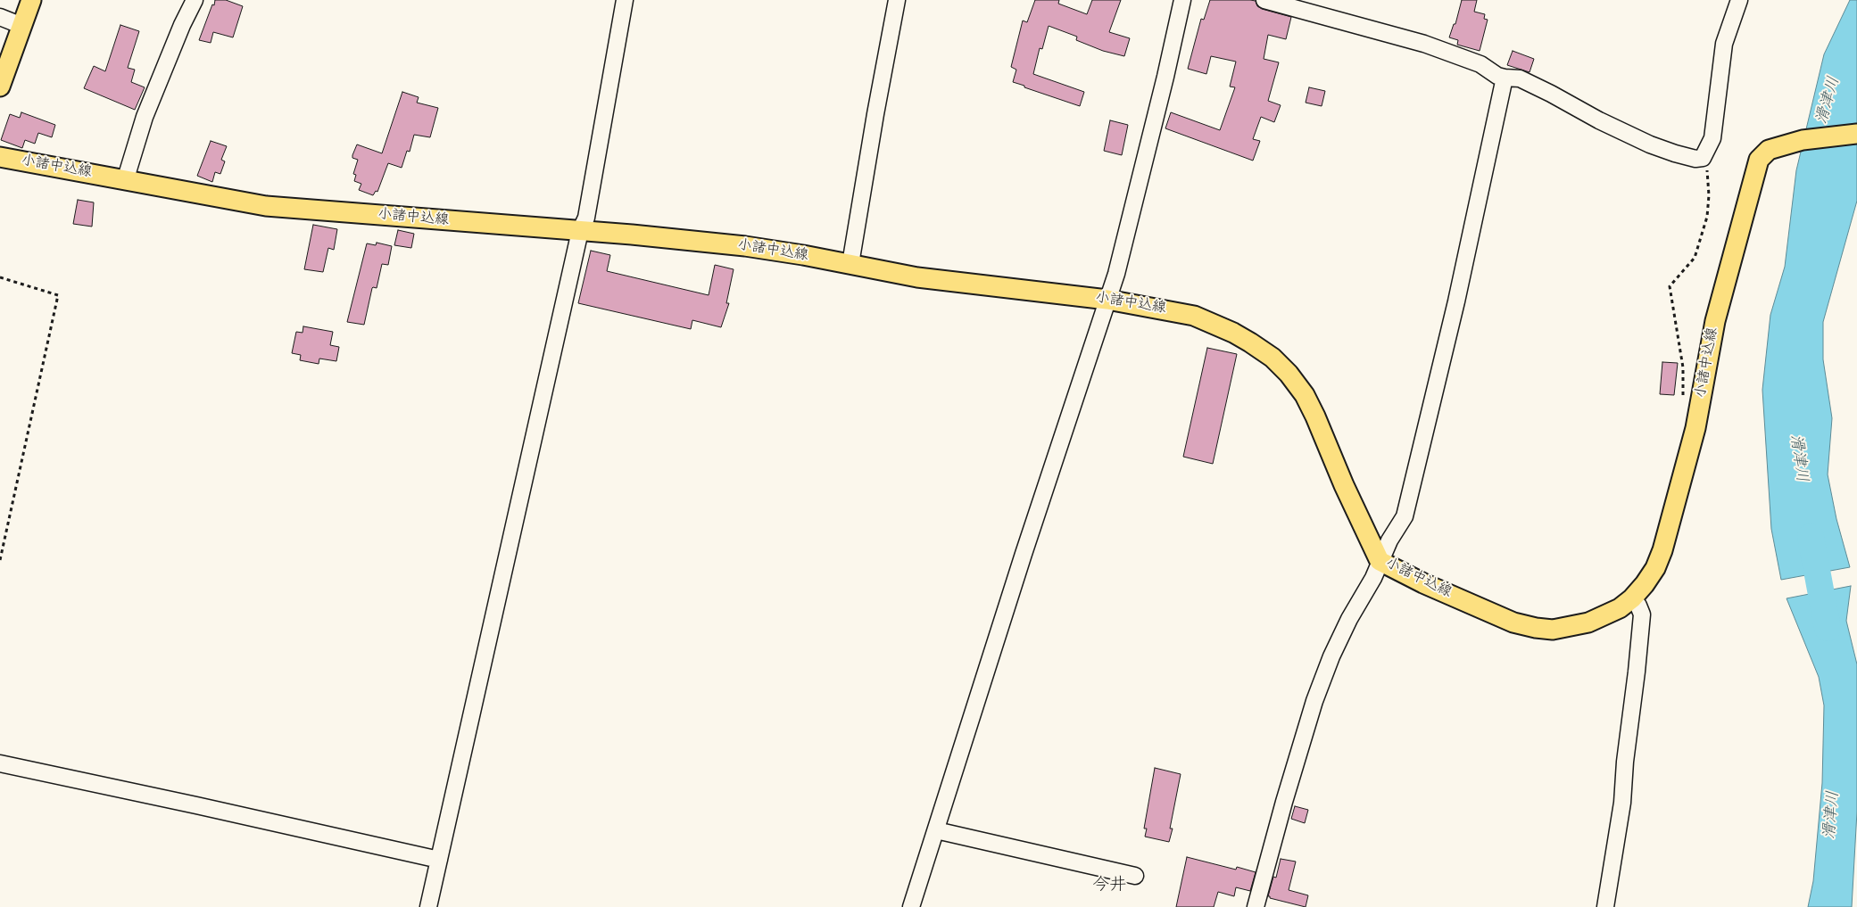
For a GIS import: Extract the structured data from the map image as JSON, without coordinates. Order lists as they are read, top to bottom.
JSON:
{
  "streets": {
    "main road": ["小諸中込線"]
  },
  "districts": ["今井"],
  "water": ["滑津川"]
}
